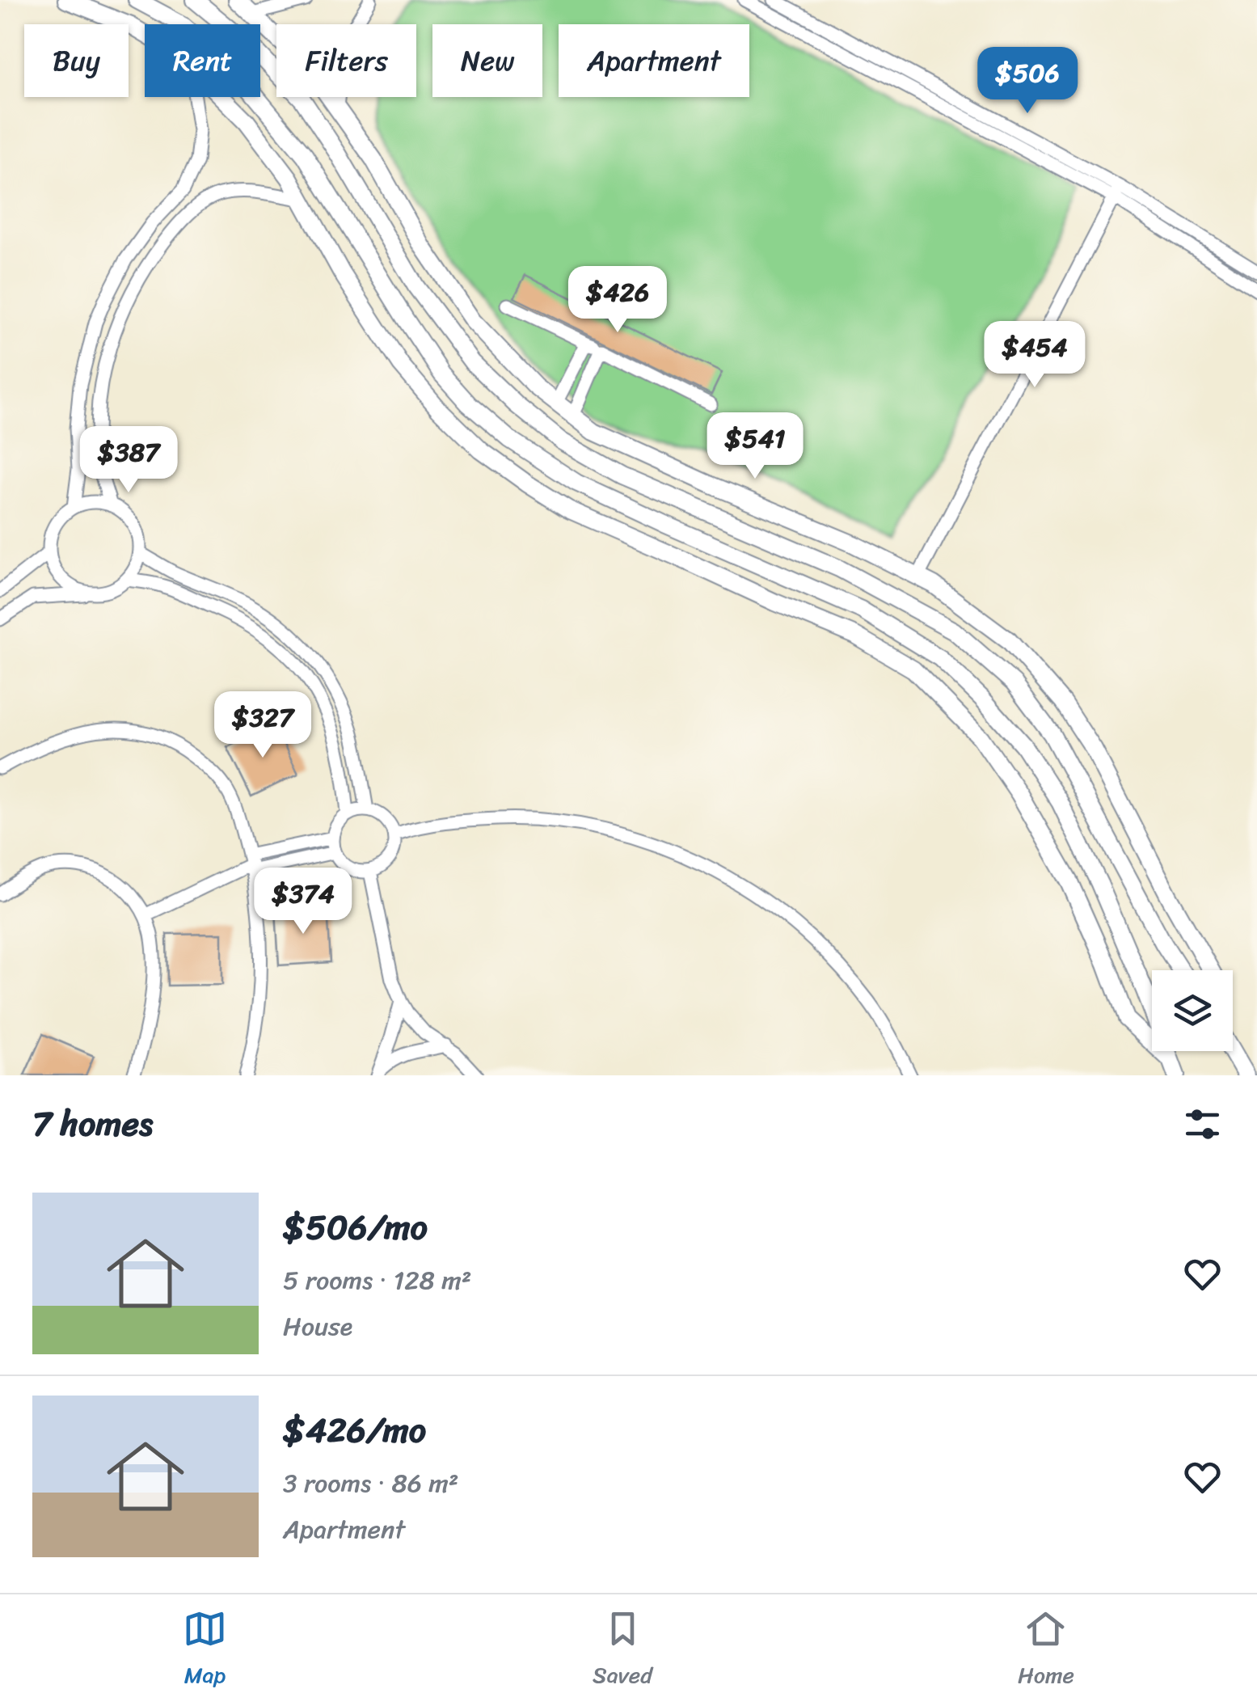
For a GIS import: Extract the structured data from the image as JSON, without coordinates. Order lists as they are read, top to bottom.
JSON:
{
  "page": {
    "chip": [
      "Buy",
      "Rent",
      "Filters",
      "New",
      "Apartment"
    ],
    "price": [
      "$506",
      "$426",
      "$454",
      "$541",
      "$387",
      "$327",
      "$374"
    ],
    "heading": "7 homes",
    "list": [
      {
        "name": "$506/mo",
        "note": "5 rooms · 128 m² · House"
      },
      {
        "name": "$426/mo",
        "note": "3 rooms · 86 m² · Apartment"
      }
    ],
    "tabs": ["Map", "Saved", "Home"]
  }
}
